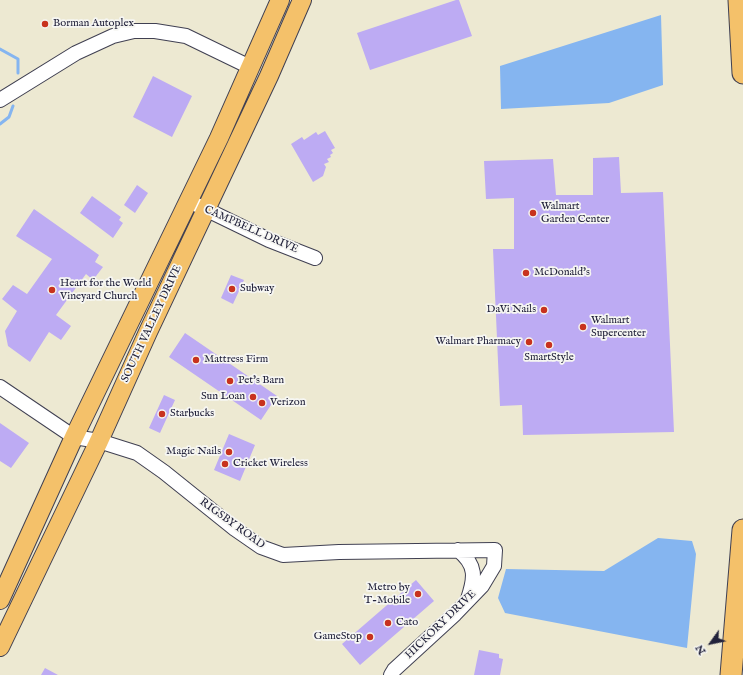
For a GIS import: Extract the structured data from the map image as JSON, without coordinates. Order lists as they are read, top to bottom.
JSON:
{
  "streets": {
    "main road": ["SOUTH VALLEY DRIVE"],
    "street": ["CAMPBELL DRIVE", "RIGSBY ROAD", "HICKORY DRIVE"]
  },
  "crossings": [
    ["CAMPBELL DRIVE", "SOUTH VALLEY DRIVE"],
    ["SOUTH VALLEY DRIVE", "RIGSBY ROAD"],
    ["RIGSBY ROAD", "HICKORY DRIVE"]
  ],
  "places": [
    "Borman Autoplex",
    "Walmart Garden Center",
    "McDonald's",
    "Subway",
    "Heart for the World Vineyard Church",
    "DaVi Nails",
    "Walmart Supercenter",
    "Walmart Pharmacy",
    "SmartStyle",
    "Mattress Firm",
    "Pet's Barn",
    "Sun Loan",
    "Verizon",
    "Starbucks",
    "Magic Nails",
    "Cricket Wireless",
    "Metro by T-Mobile",
    "Cato",
    "GameStop"
  ],
  "north": "bottom left"
}
